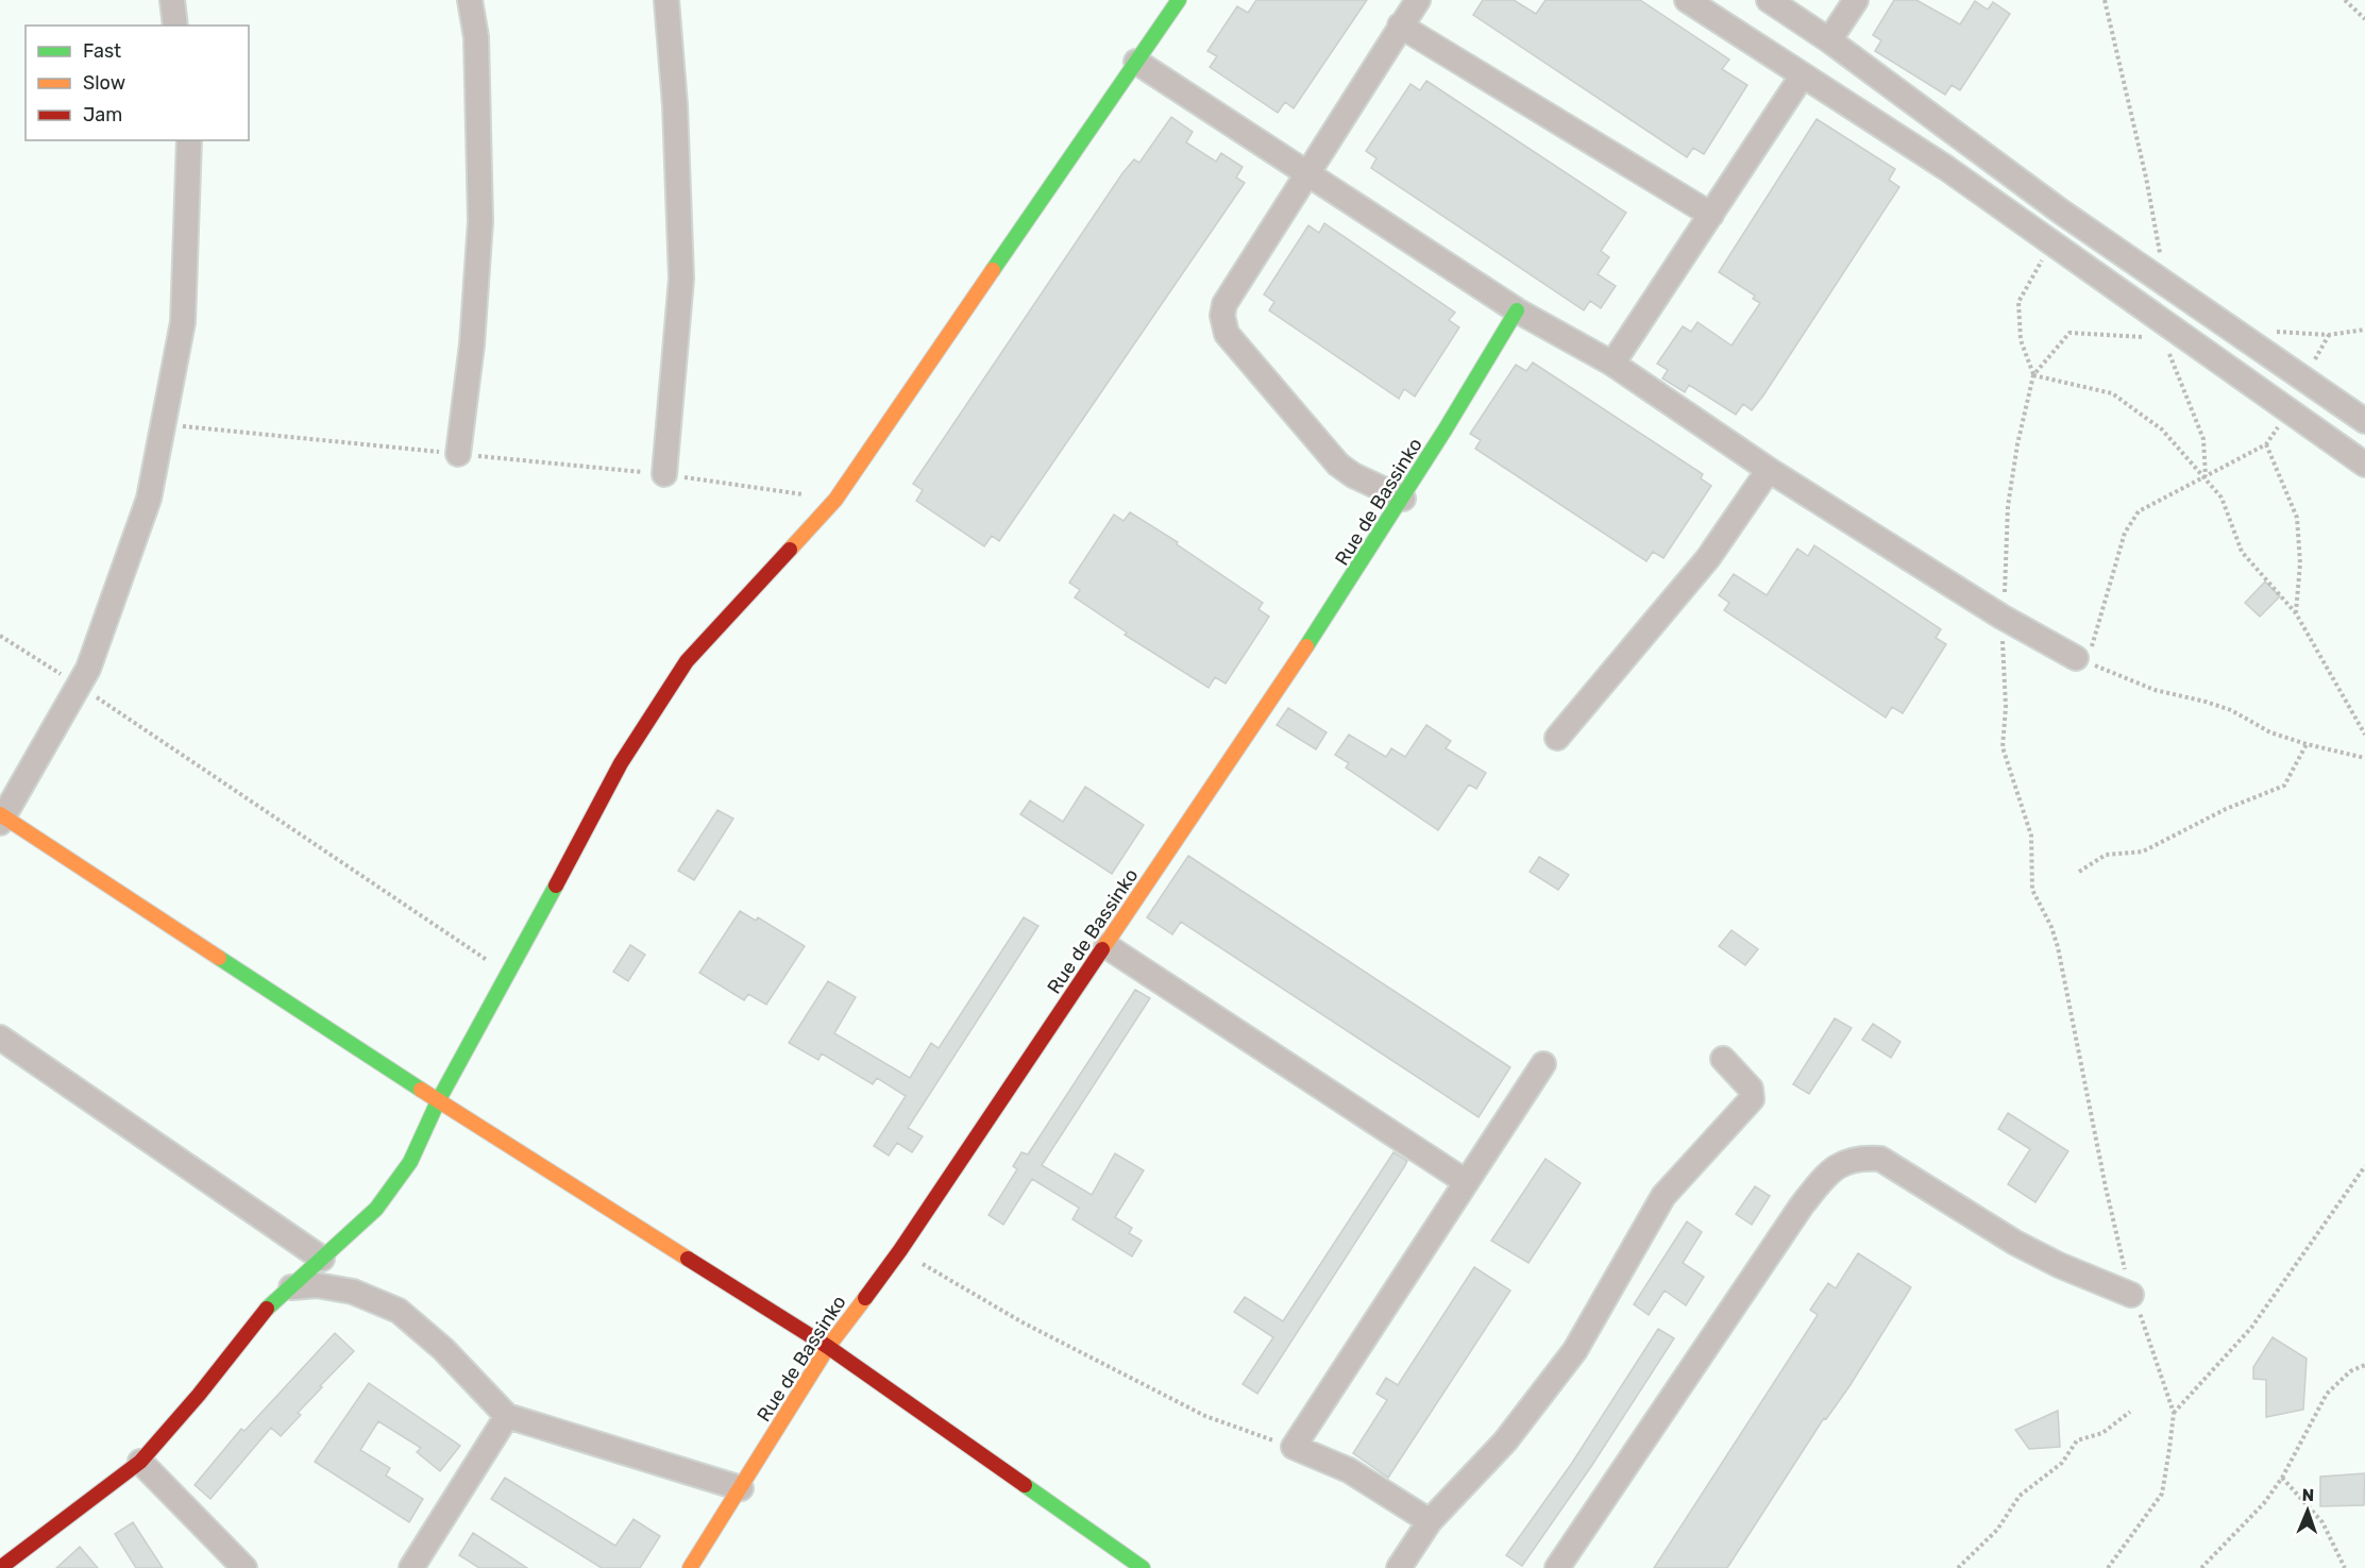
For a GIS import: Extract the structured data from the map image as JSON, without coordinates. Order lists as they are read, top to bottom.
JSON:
{
  "streets": {
    "street": ["Rue de Bassinko"]
  },
  "legend": ["Fast", "Slow", "Jam"],
  "north": "top"
}
